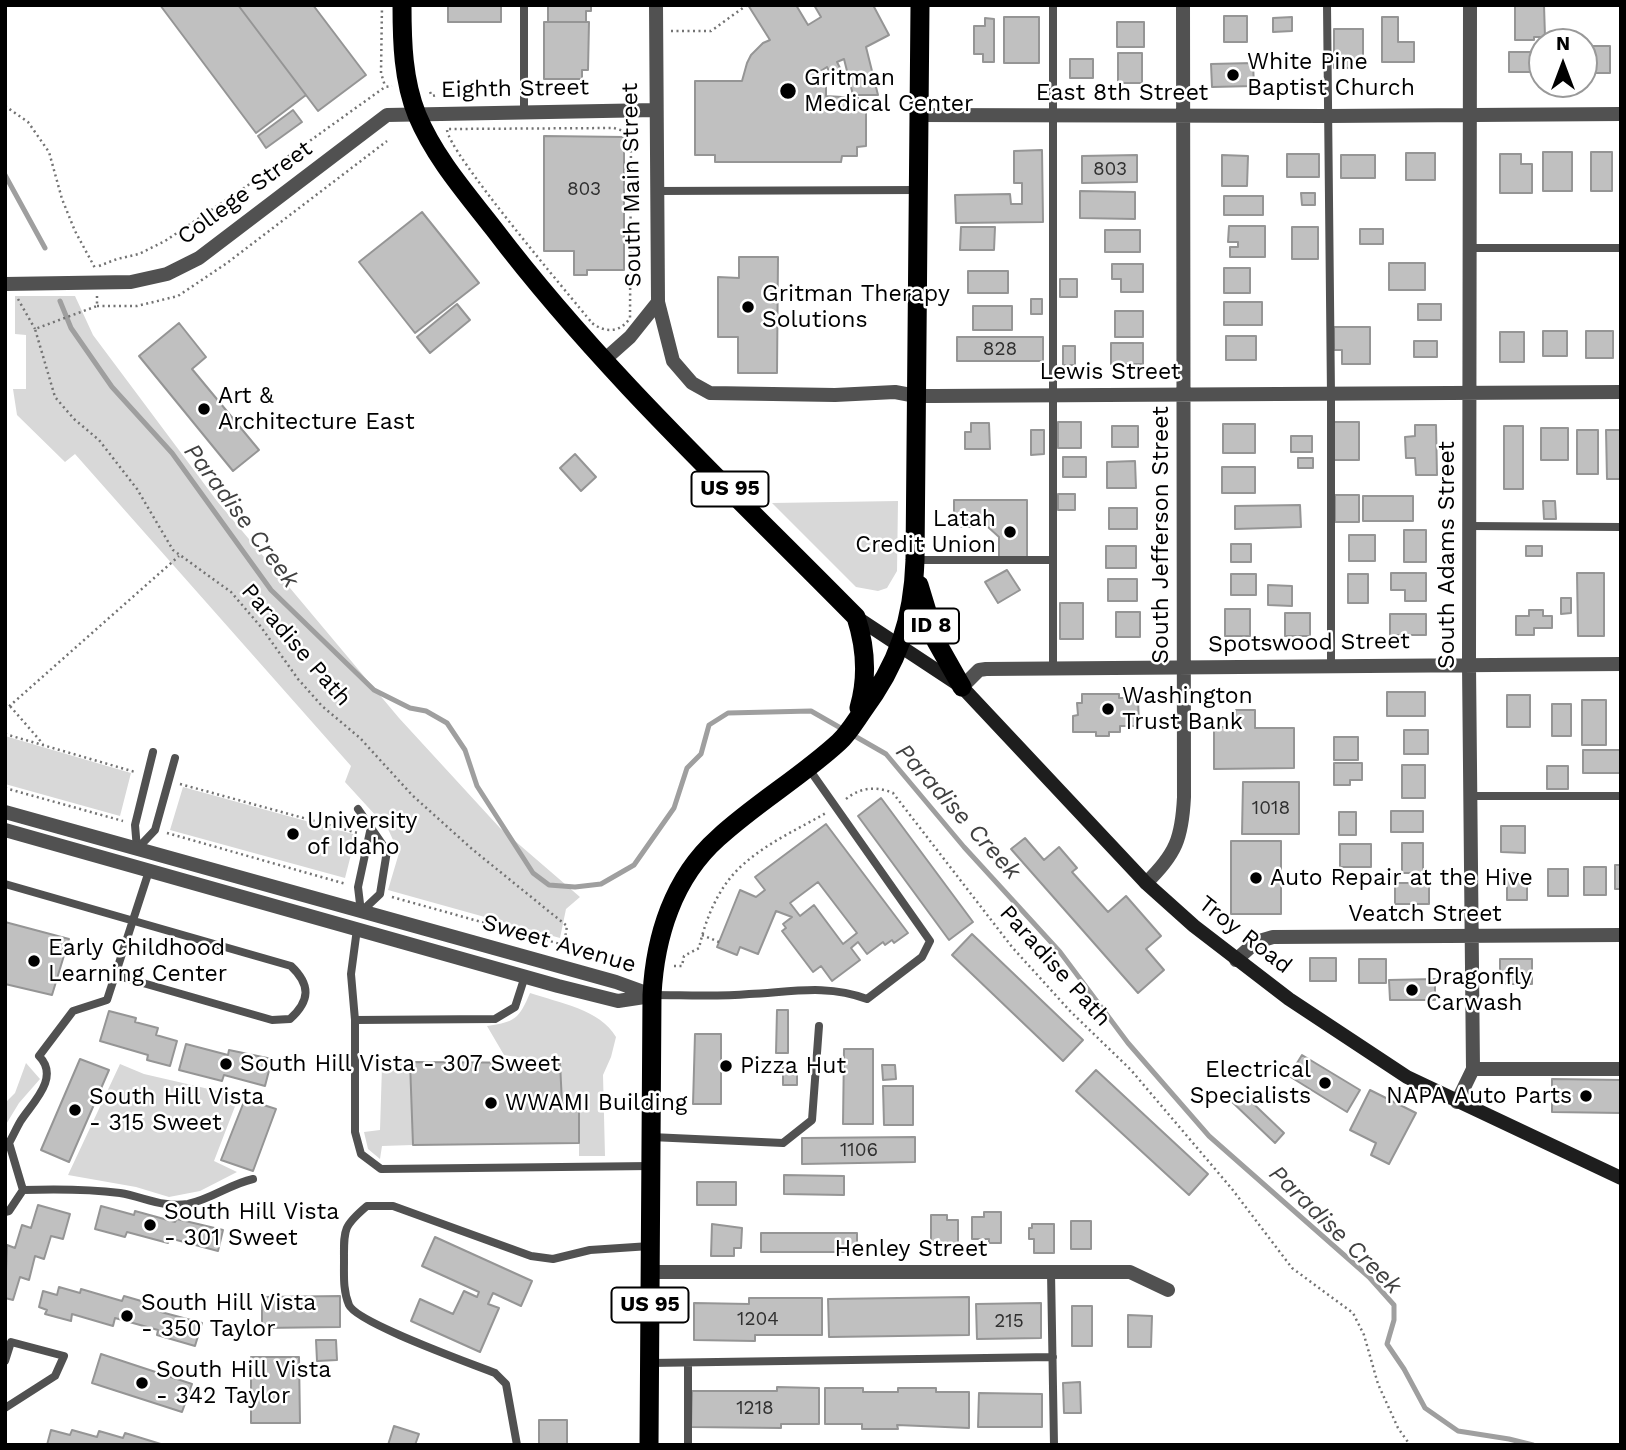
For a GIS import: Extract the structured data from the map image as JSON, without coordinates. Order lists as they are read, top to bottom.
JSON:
{
  "streets": {
    "highway": ["US 95", "ID 8"],
    "main road": ["Troy Road"],
    "street": [
      "Eighth Street",
      "East 8th Street",
      "South Main Street",
      "College Street",
      "Lewis Street",
      "South Jefferson Street",
      "South Adams Street",
      "Spotswood Street",
      "Veatch Street",
      "Sweet Avenue",
      "Henley Street"
    ],
    "path": ["Paradise Path"]
  },
  "crossings": [
    ["Eighth Street", "South Main Street"],
    ["Eighth Street", "College Street"],
    ["Eighth Street", "US 95"],
    ["East 8th Street", "US 95"],
    ["East 8th Street", "South Jefferson Street"],
    ["East 8th Street", "South Adams Street"],
    ["South Main Street", "Lewis Street"],
    ["South Main Street", "US 95"],
    ["College Street", "US 95"],
    ["Lewis Street", "US 95"],
    ["Lewis Street", "South Jefferson Street"],
    ["Lewis Street", "South Adams Street"],
    ["US 95", "ID 8"],
    ["US 95", "Paradise Path"],
    ["US 95", "Troy Road"],
    ["US 95", "Sweet Avenue"],
    ["US 95", "Henley Street"],
    ["South Jefferson Street", "Spotswood Street"],
    ["South Jefferson Street", "Troy Road"],
    ["South Adams Street", "Spotswood Street"],
    ["South Adams Street", "Veatch Street"],
    ["South Adams Street", "Troy Road"],
    ["ID 8", "Spotswood Street"],
    ["ID 8", "Troy Road"],
    ["Spotswood Street", "Troy Road"],
    ["Veatch Street", "Troy Road"]
  ],
  "water": ["Paradise Creek"],
  "places": [
    "White Pine Baptist Church",
    "Gritman Medical Center",
    "Gritman Therapy Solutions",
    "Art & Architecture East",
    "Latah Credit Union",
    "Washington Trust Bank",
    "University of Idaho",
    "Auto Repair at the Hive",
    "Early Childhood Learning Center",
    "Dragonfly Carwash",
    "South Hill Vista - 307 Sweet",
    "Pizza Hut",
    "Electrical Specialists",
    "NAPA Auto Parts",
    "WWAMI Building",
    "South Hill Vista - 315 Sweet",
    "South Hill Vista - 301 Sweet",
    "South Hill Vista - 350 Taylor",
    "South Hill Vista - 342 Taylor"
  ],
  "house_numbers": [
    "803",
    "803",
    "828",
    "1018",
    "1106",
    "1204",
    "215",
    "1218"
  ],
  "north": "top"
}
